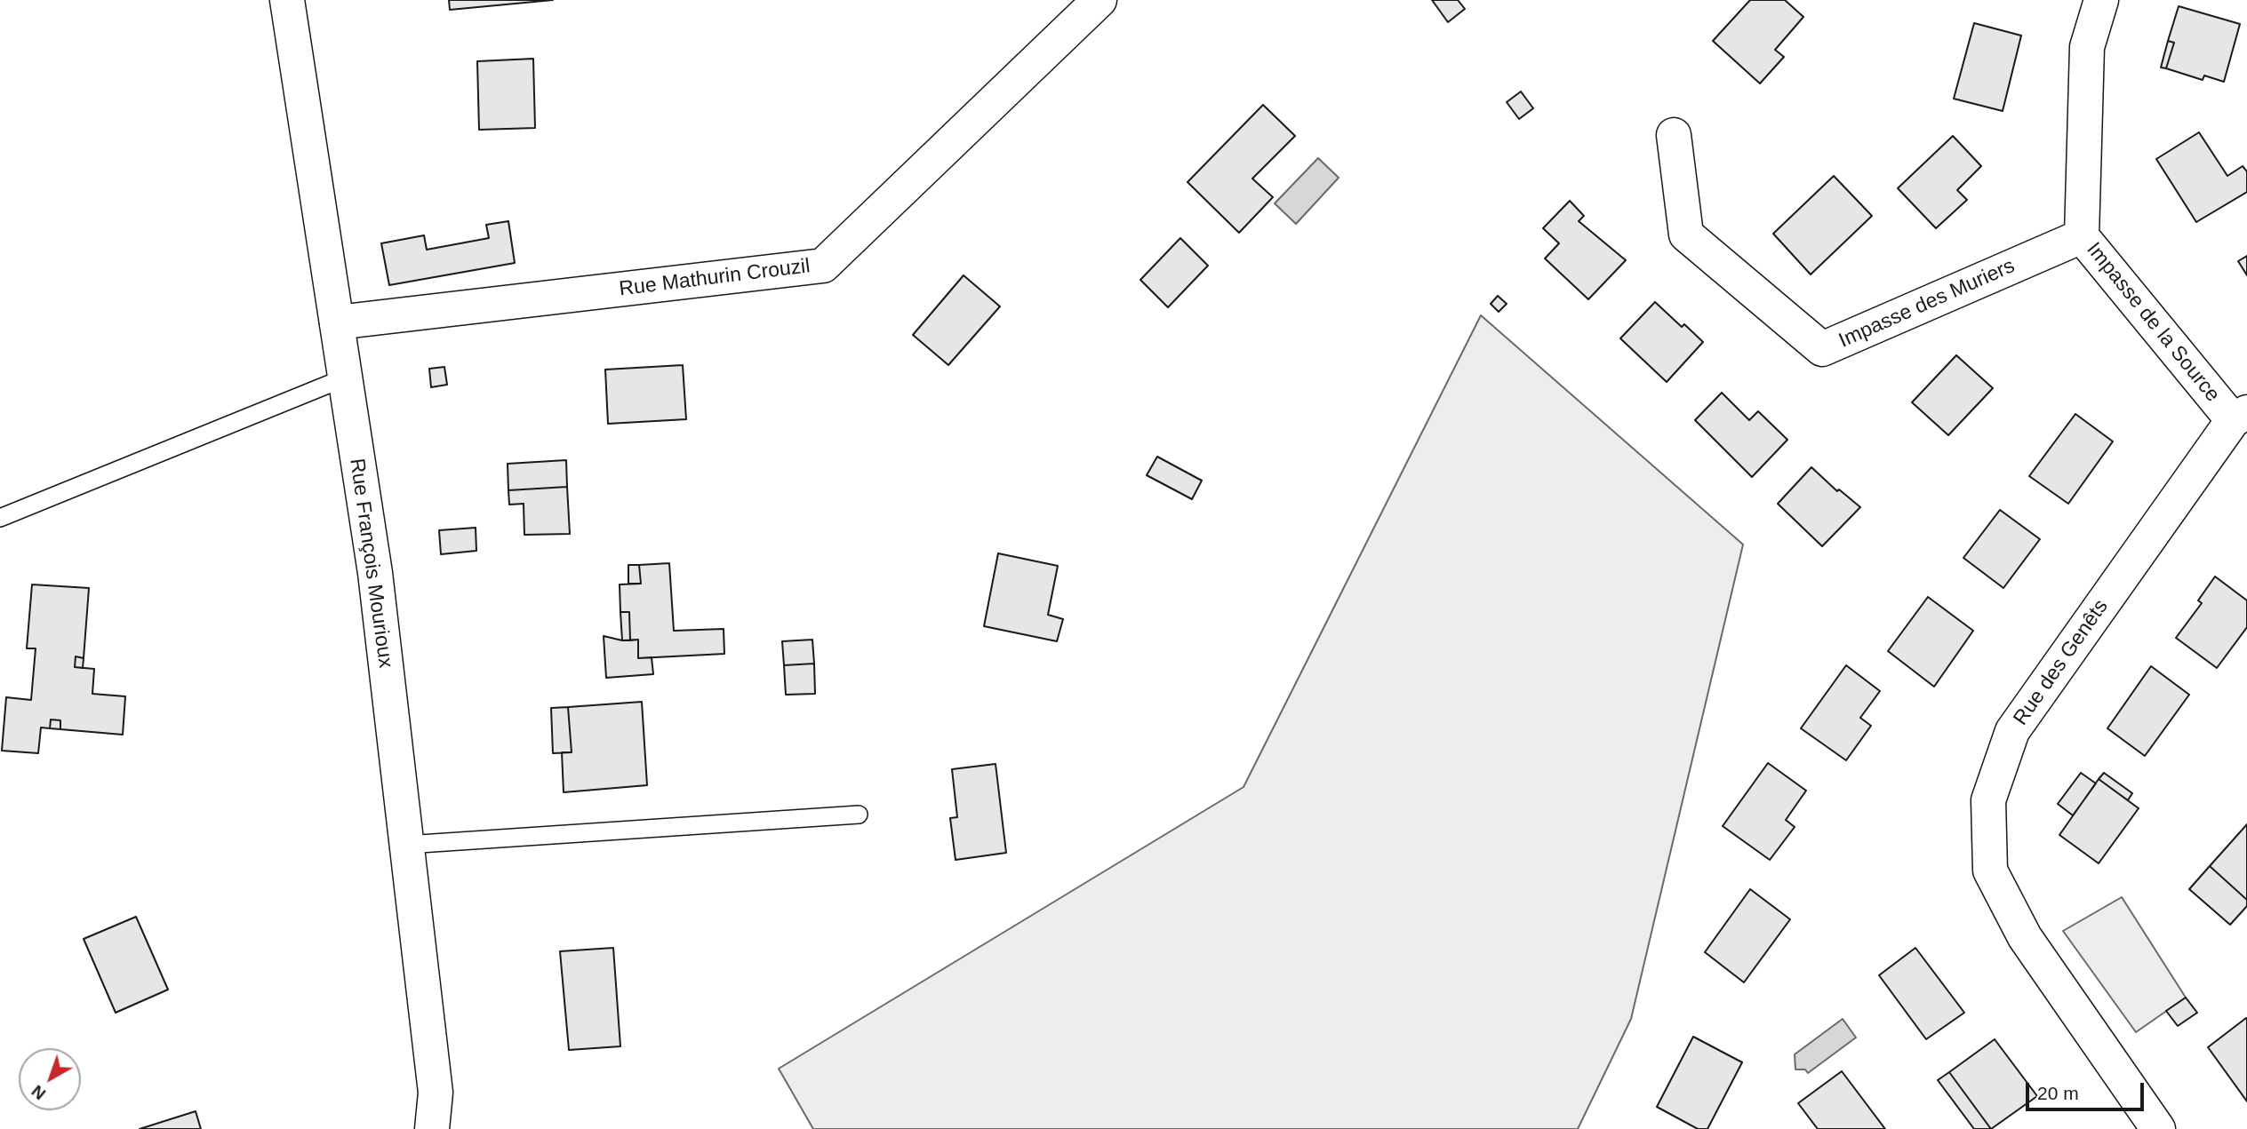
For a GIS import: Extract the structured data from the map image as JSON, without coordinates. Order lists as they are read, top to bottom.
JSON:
{
  "streets": {
    "street": [
      "Rue Mathurin Crouzil",
      "Impasse des Muriers",
      "Impasse de la Source",
      "Rue François Mourioux",
      "Rue des Genêts"
    ]
  },
  "crossings": [
    ["Rue Mathurin Crouzil", "Rue François Mourioux"],
    ["Impasse des Muriers", "Impasse de la Source"],
    ["Impasse de la Source", "Rue des Genêts"]
  ],
  "scale_bar": "20 m",
  "north": "bottom left"
}
